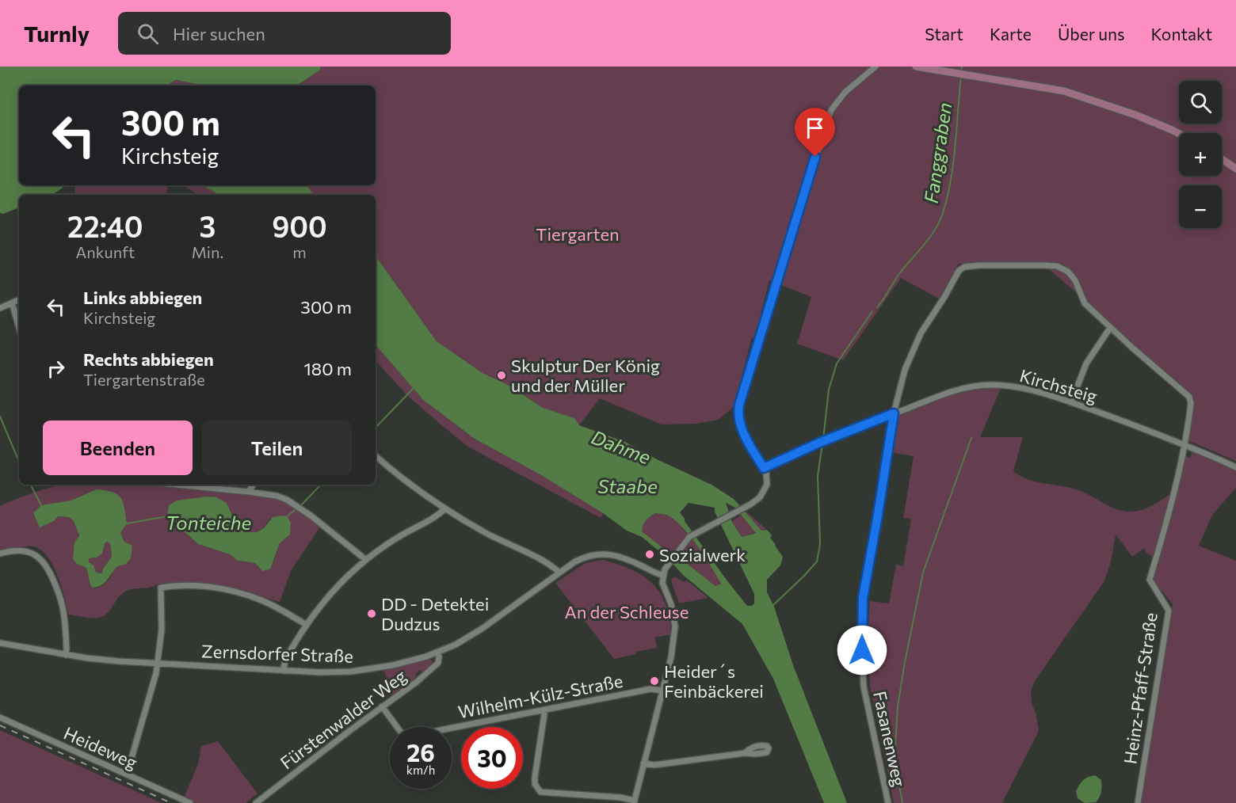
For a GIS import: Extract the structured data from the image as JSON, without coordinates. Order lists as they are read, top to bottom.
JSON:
{
  "streets": {
    "street": [
      "Kirchsteig",
      "Zernsdorfer Straße",
      "Heinz-Pfaff-Straße",
      "Wilhelm-Külz-Straße",
      "Fürstenwalder Weg",
      "Fasanenweg",
      "Heideweg"
    ]
  },
  "crossings": [
    ["Kirchsteig", "Heinz-Pfaff-Straße"],
    ["Kirchsteig", "Fasanenweg"],
    ["Zernsdorfer Straße", "Fürstenwalder Weg"],
    ["Heinz-Pfaff-Straße", "Fasanenweg"],
    ["Wilhelm-Külz-Straße", "Fürstenwalder Weg"]
  ],
  "water": [
    "Fanggraben",
    "Dahme",
    "Staabe",
    "Tonteiche"
  ],
  "parks": ["Tiergarten", "An der Schleuse"],
  "places": [
    "Skulptur Der König und der Müller",
    "Sozialwerk",
    "DD - Detektei Dudzus",
    "Heider´s Feinbäckerei"
  ],
  "page": {
    "header": "Turnly",
    "search": "Hier suchen",
    "nav": [
      "Start",
      "Karte",
      "Über uns",
      "Kontakt"
    ],
    "map_buttons": ["+", "−"],
    "turn": ["300 m", "Kirchsteig"],
    "eta": [
      "22:40",
      "Ankunft",
      "3",
      "Min.",
      "900",
      "m"
    ],
    "list": [
      {
        "name": "Links abbiegen",
        "note": "Kirchsteig",
        "value": "300 m"
      },
      {
        "name": "Rechts abbiegen",
        "note": "Tiergartenstraße",
        "value": "180 m"
      }
    ],
    "buttons": ["Beenden", "Teilen"],
    "speed": "26 km/h",
    "limit": "30"
  }
}
